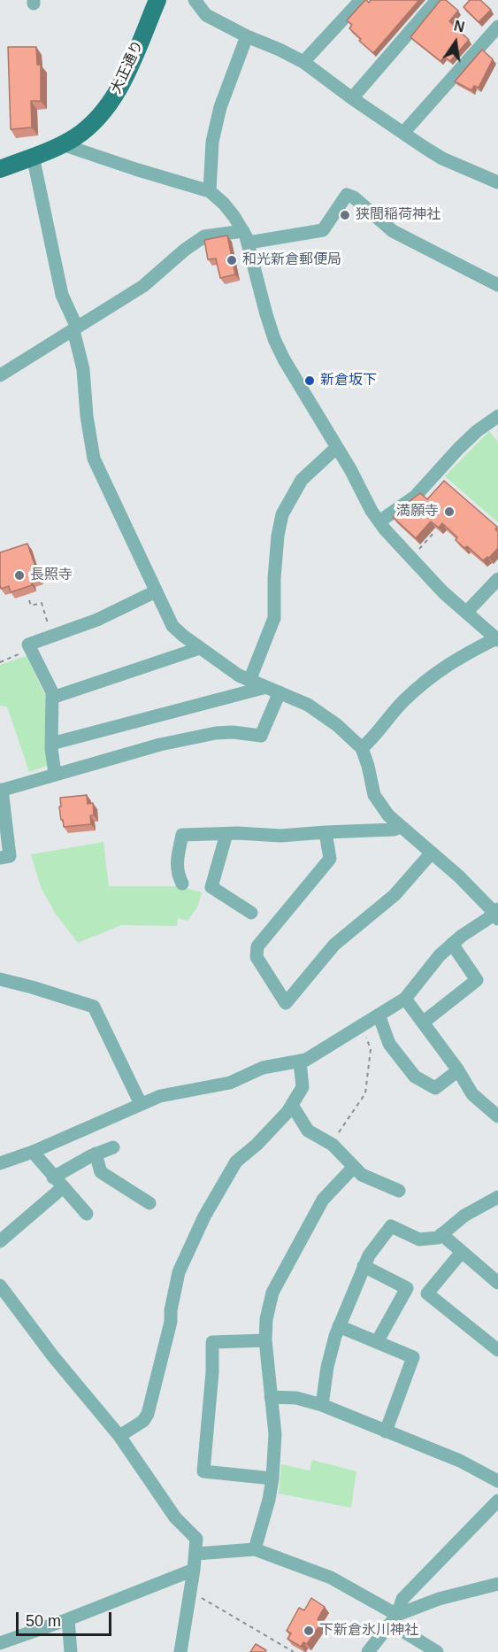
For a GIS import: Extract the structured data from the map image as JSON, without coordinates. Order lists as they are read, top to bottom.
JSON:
{
  "streets": {
    "main road": ["大正通り"]
  },
  "places": [
    "狭間稲荷神社",
    "和光新倉郵便局",
    "新倉坂下",
    "満願寺",
    "長照寺",
    "下新倉氷川神社"
  ],
  "scale_bar": "50 m",
  "north": "top"
}
